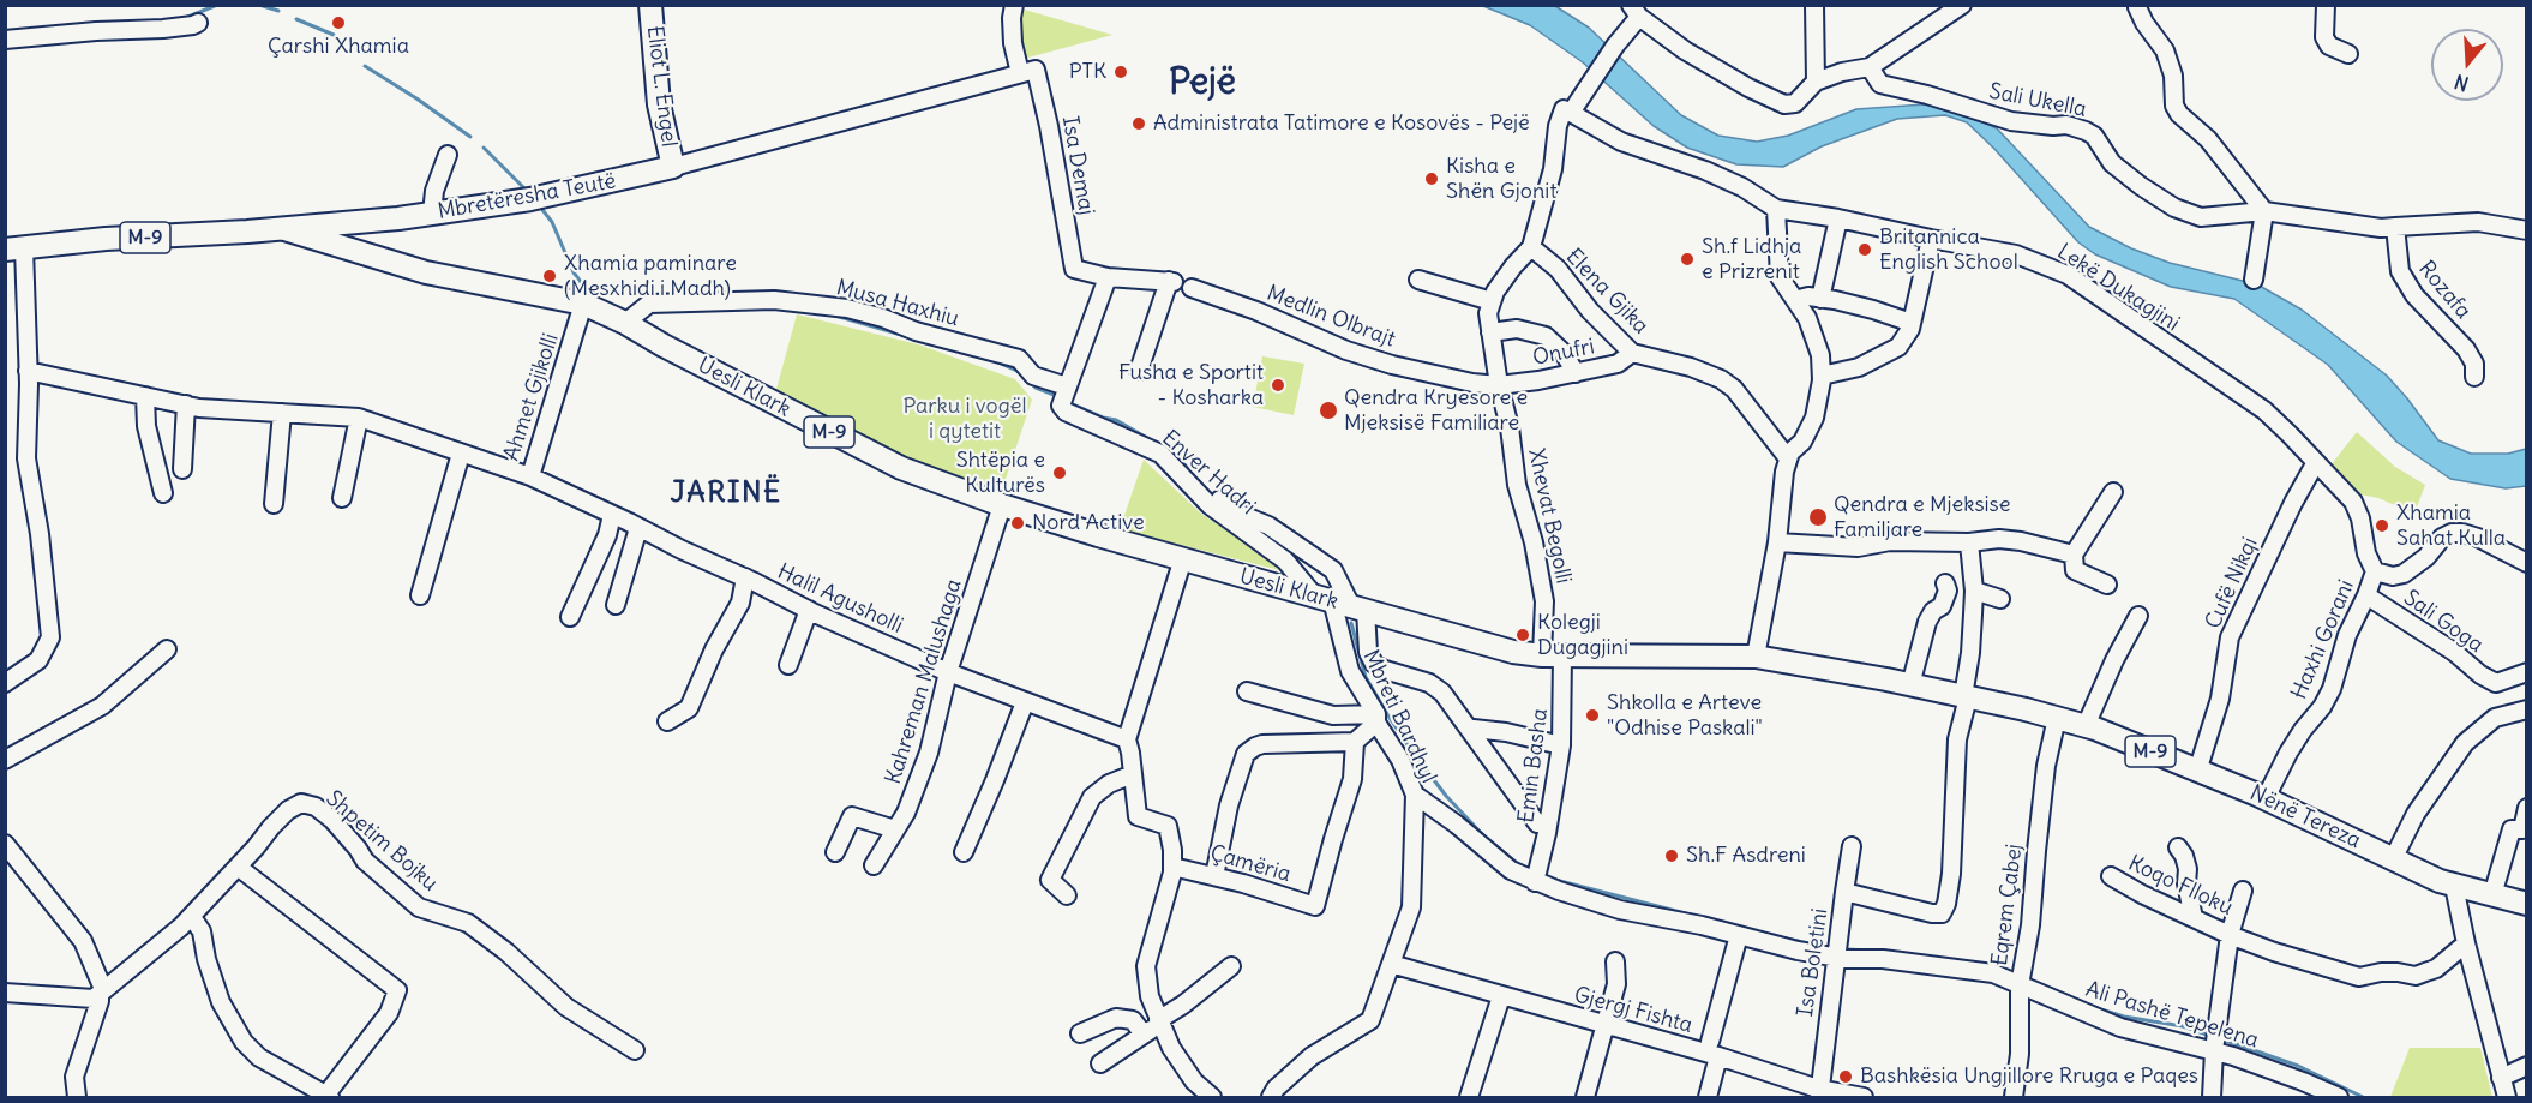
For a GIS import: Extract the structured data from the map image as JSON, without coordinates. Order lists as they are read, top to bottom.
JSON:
{
  "streets": {
    "main road": [
      "Eliot L. Engel",
      "Mbretëresha Teutë",
      "M-9",
      "Uesli Klark",
      "Nënë Tereza"
    ],
    "street": [
      "Sali Ukella",
      "Isa Demaj",
      "Lekë Dukagjini",
      "Rozafa",
      "Elena Gjika",
      "Musa Haxhiu",
      "Medlin Olbrajt",
      "Onufri",
      "Ahmet Gjikolli",
      "Enver Hadri",
      "Xhevat Begolli",
      "Cufë Nikqi",
      "Halil Agusholli",
      "Sali Goga",
      "Haxhi Gorani",
      "Kahreman Malushaga",
      "Mbreti Bardhyl",
      "Emin Basha",
      "Shpetim Bojku",
      "Çamëria",
      "Koqo Flloku",
      "Eqrem Çabej",
      "Isa Boletini",
      "Gjergj Fishta",
      "Ali Pashë Tepelena"
    ]
  },
  "crossings": [
    ["Eliot L. Engel", "Mbretëresha Teutë"],
    ["Sali Ukella", "Rozafa"],
    ["Isa Demaj", "Mbretëresha Teutë"],
    ["Mbretëresha Teutë", "Uesli Klark"],
    ["Lekë Dukagjini", "Xhevat Begolli"],
    ["Lekë Dukagjini", "Cufë Nikqi"],
    ["Lekë Dukagjini", "Haxhi Gorani"],
    ["Elena Gjika", "Onufri"],
    ["Elena Gjika", "Xhevat Begolli"],
    ["Musa Haxhiu", "Uesli Klark"],
    ["Musa Haxhiu", "Enver Hadri"],
    ["Medlin Olbrajt", "Onufri"],
    ["Medlin Olbrajt", "Xhevat Begolli"],
    ["Onufri", "Xhevat Begolli"],
    ["Uesli Klark", "Ahmet Gjikolli"],
    ["Uesli Klark", "Enver Hadri"],
    ["Uesli Klark", "Xhevat Begolli"],
    ["Uesli Klark", "Kahreman Malushaga"],
    ["Uesli Klark", "Mbreti Bardhyl"],
    ["Uesli Klark", "Emin Basha"],
    ["Uesli Klark", "Nënë Tereza"],
    ["Ahmet Gjikolli", "Halil Agusholli"],
    ["Enver Hadri", "Mbreti Bardhyl"],
    ["Xhevat Begolli", "Emin Basha"],
    ["Cufë Nikqi", "Nënë Tereza"],
    ["Halil Agusholli", "Kahreman Malushaga"],
    ["Sali Goga", "Haxhi Gorani"],
    ["Haxhi Gorani", "Nënë Tereza"],
    ["Mbreti Bardhyl", "Gjergj Fishta"],
    ["Mbreti Bardhyl", "Ali Pashë Tepelena"],
    ["Emin Basha", "Ali Pashë Tepelena"],
    ["Nënë Tereza", "Eqrem Çabej"],
    ["Nënë Tereza", "Isa Boletini"],
    ["Eqrem Çabej", "Ali Pashë Tepelena"],
    ["Isa Boletini", "Gjergj Fishta"],
    ["Isa Boletini", "Ali Pashë Tepelena"]
  ],
  "districts": ["Pejë", "JARINË"],
  "parks": ["Parku i vogël i qytetit"],
  "places": [
    "Çarshi Xhamia",
    "PTK",
    "Administrata Tatimore e Kosovës - Pejë",
    "Kisha e Shën Gjonit",
    "Britannica English School",
    "Sh.f Lidhja e Prizrenit",
    "Xhamia paminare (Mesxhidi i Madh)",
    "Fusha e Sportit - Kosharka",
    "Qendra Kryesore e Mjeksisë Familiare",
    "Shtëpia e Kulturës",
    "Qendra e Mjeksise Familjare",
    "Nord Active",
    "Xhamia Sahat Kulla",
    "Kolegji Dugagjini",
    "Shkolla e Arteve \"Odhise Paskali\"",
    "Sh.F Asdreni",
    "Bashkësia Ungjillore Rruga e Paqes"
  ],
  "north": "bottom"
}
